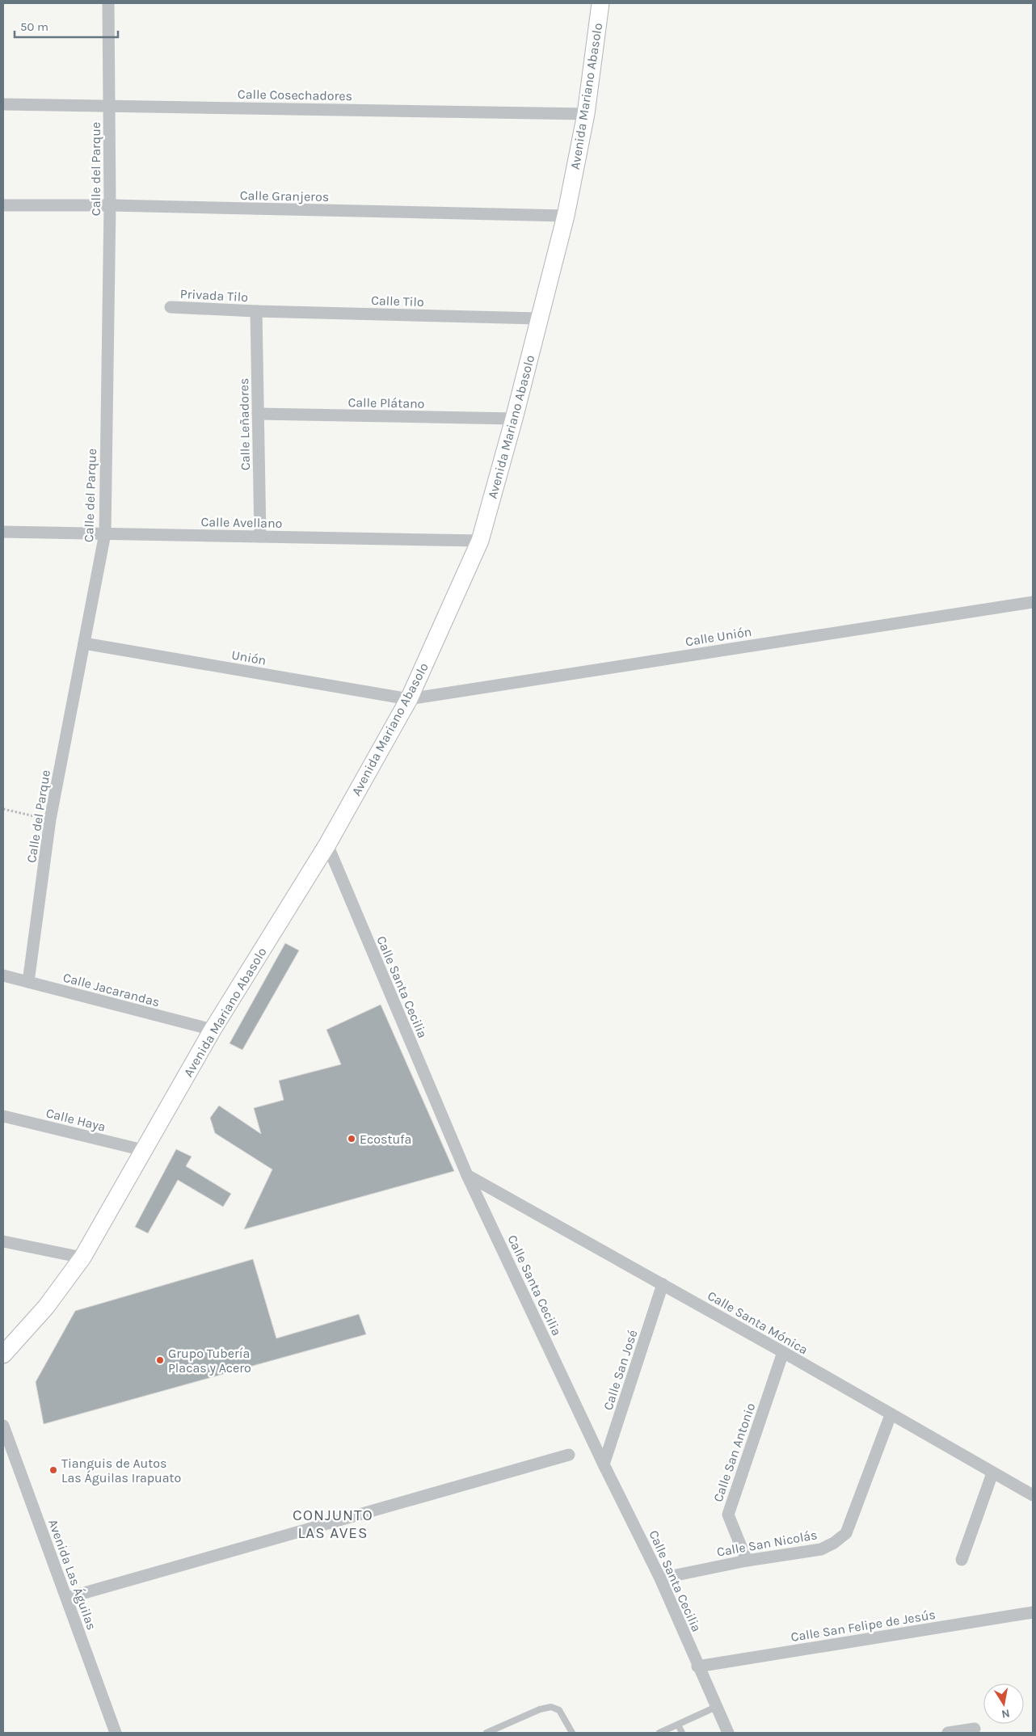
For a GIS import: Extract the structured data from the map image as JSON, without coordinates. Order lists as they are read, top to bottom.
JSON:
{
  "streets": {
    "street": [
      "Calle Cosechadores",
      "Avenida Mariano Abasolo",
      "Calle del Parque",
      "Calle Granjeros",
      "Privada Tilo",
      "Calle Tilo",
      "Calle Plátano",
      "Calle Leñadores",
      "Calle Avellano",
      "Calle Unión",
      "Unión",
      "Calle Santa Cecilia",
      "Calle Jacarandas",
      "Calle Haya",
      "Calle Santa Mónica",
      "Calle San José",
      "Calle San Antonio",
      "Calle San Nicolás",
      "Avenida Las Águilas",
      "Calle San Felipe de Jesús"
    ]
  },
  "crossings": [
    ["Calle Cosechadores", "Avenida Mariano Abasolo"],
    ["Calle Cosechadores", "Calle del Parque"],
    ["Avenida Mariano Abasolo", "Calle Granjeros"],
    ["Avenida Mariano Abasolo", "Calle Tilo"],
    ["Avenida Mariano Abasolo", "Calle Plátano"],
    ["Avenida Mariano Abasolo", "Calle Avellano"],
    ["Avenida Mariano Abasolo", "Calle Unión"],
    ["Avenida Mariano Abasolo", "Unión"],
    ["Avenida Mariano Abasolo", "Calle Santa Cecilia"],
    ["Avenida Mariano Abasolo", "Calle Jacarandas"],
    ["Avenida Mariano Abasolo", "Calle Haya"],
    ["Calle del Parque", "Calle Granjeros"],
    ["Calle del Parque", "Calle Avellano"],
    ["Calle del Parque", "Unión"],
    ["Calle del Parque", "Calle Jacarandas"],
    ["Privada Tilo", "Calle Tilo"],
    ["Privada Tilo", "Calle Leñadores"],
    ["Calle Tilo", "Calle Leñadores"],
    ["Calle Plátano", "Calle Leñadores"],
    ["Calle Leñadores", "Calle Avellano"],
    ["Calle Unión", "Unión"],
    ["Calle Santa Cecilia", "Calle Santa Mónica"],
    ["Calle Santa Cecilia", "Calle San José"],
    ["Calle Santa Cecilia", "Calle San Nicolás"],
    ["Calle Santa Cecilia", "Calle San Felipe de Jesús"],
    ["Calle Santa Mónica", "Calle San José"],
    ["Calle Santa Mónica", "Calle San Antonio"],
    ["Calle Santa Mónica", "Calle San Nicolás"],
    ["Calle San Antonio", "Calle San Nicolás"]
  ],
  "districts": ["CONJUNTO LAS AVES"],
  "places": ["Ecostufa", "Grupo Tubería Placas y Acero", "Tianguis de Autos Las Águilas Irapuato"],
  "scale_bar": "50 m",
  "north": "bottom"
}
